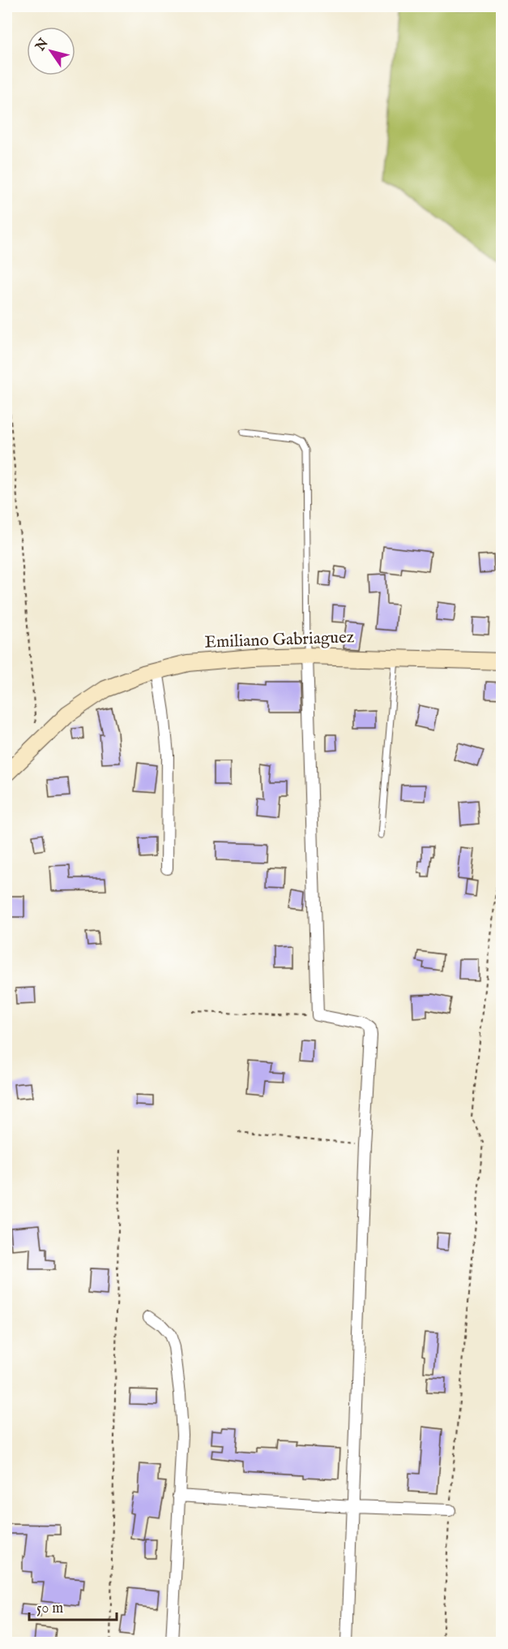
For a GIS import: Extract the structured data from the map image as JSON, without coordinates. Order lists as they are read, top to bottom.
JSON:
{
  "streets": {
    "main road": ["Emiliano Gabriaguez"]
  },
  "scale_bar": "50 m",
  "north": "top left"
}
